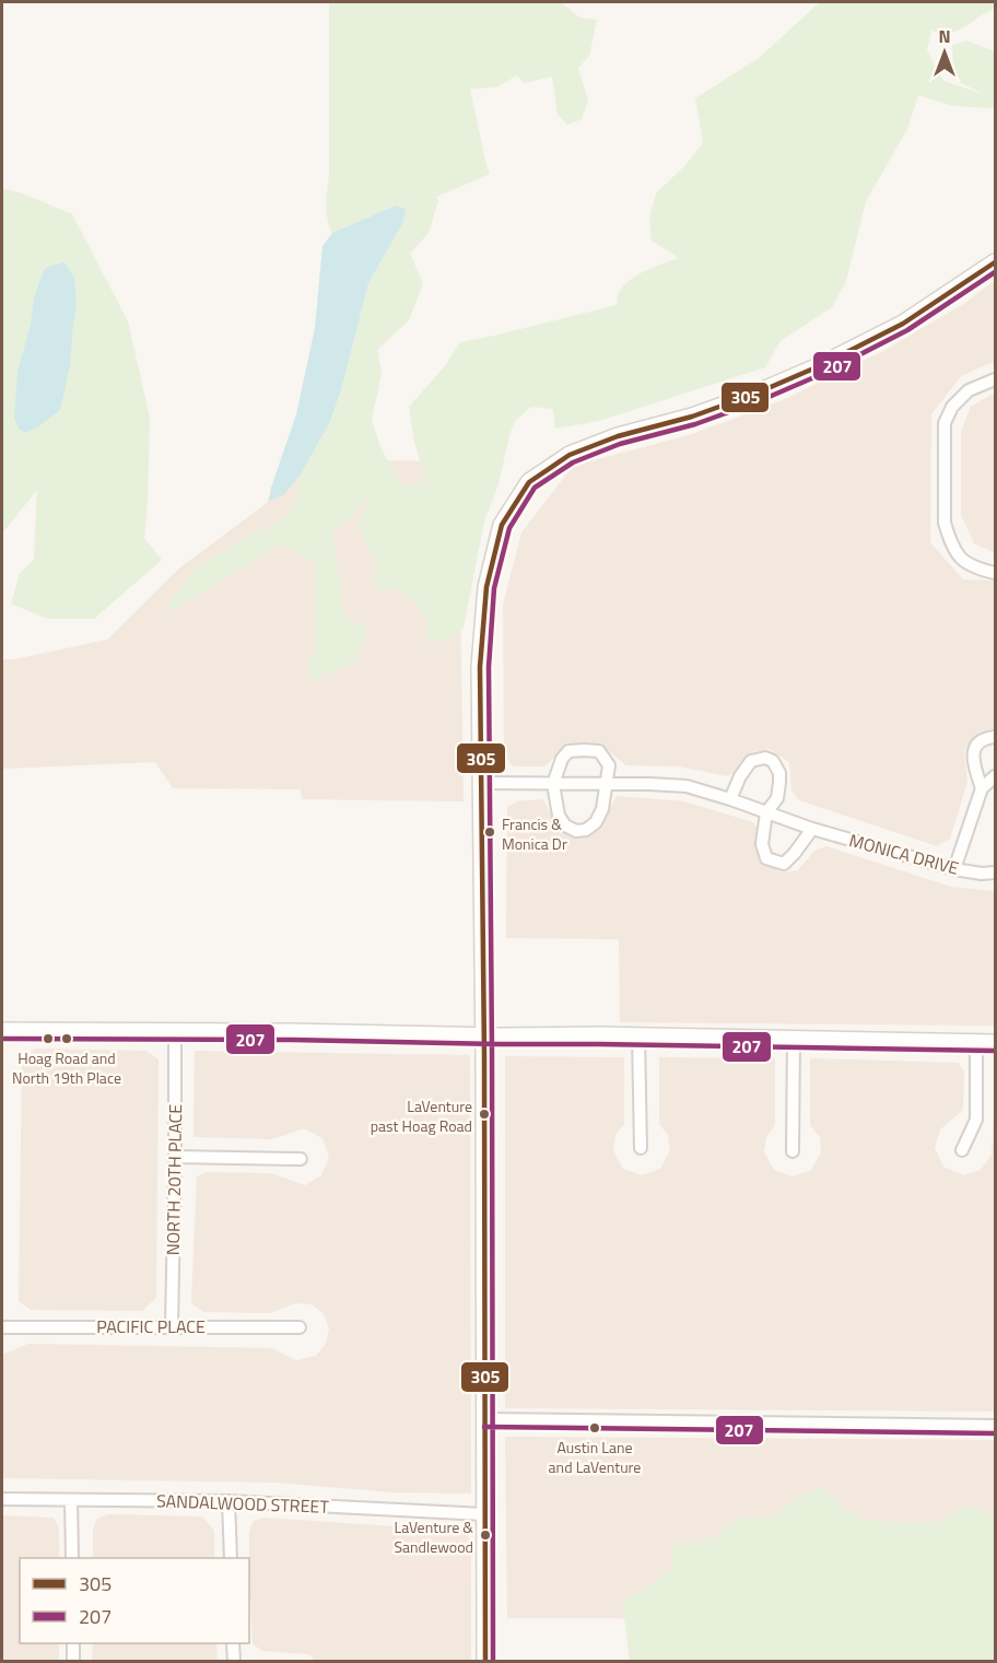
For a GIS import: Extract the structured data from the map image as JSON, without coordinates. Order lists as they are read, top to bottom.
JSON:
{
  "streets": {
    "street": [
      "MONICA DRIVE",
      "NORTH 20TH PLACE",
      "PACIFIC PLACE",
      "SANDALWOOD STREET"
    ]
  },
  "crossings": [
    ["NORTH 20TH PLACE", "PACIFIC PLACE"]
  ],
  "places": [
    "Francis & Monica Dr",
    "Hoag Road and North 19th Place",
    "LaVenture past Hoag Road",
    "Austin Lane and LaVenture",
    "LaVenture & Sandlewood"
  ],
  "lines": ["transit line 305", "transit line 207"],
  "legend": ["305", "207"],
  "north": "top"
}
